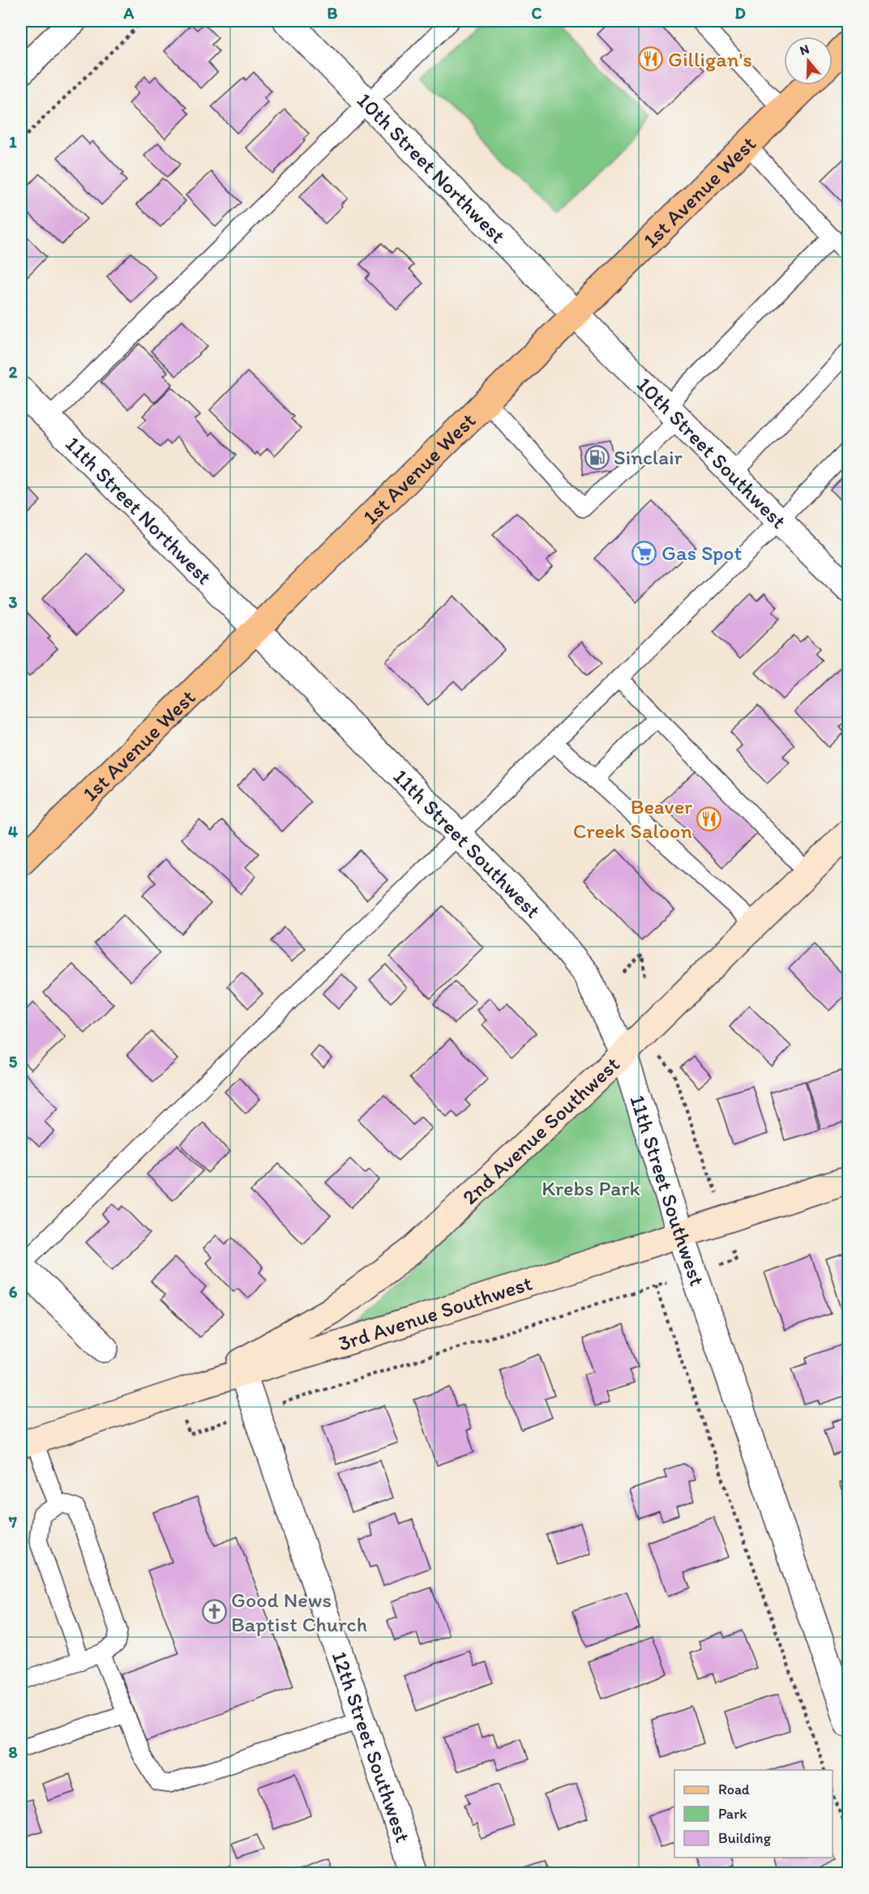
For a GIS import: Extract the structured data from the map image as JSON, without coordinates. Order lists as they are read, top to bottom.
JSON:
{
  "streets": {
    "main road": ["1st Avenue West", "2nd Avenue Southwest", "3rd Avenue Southwest"],
    "street": [
      "10th Street Northwest",
      "10th Street Southwest",
      "11th Street Northwest",
      "11th Street Southwest",
      "12th Street Southwest"
    ]
  },
  "crossings": [
    ["10th Street Northwest", "1st Avenue West"],
    ["10th Street Northwest", "10th Street Southwest"],
    ["1st Avenue West", "10th Street Southwest"],
    ["1st Avenue West", "11th Street Northwest"],
    ["1st Avenue West", "11th Street Southwest"],
    ["11th Street Northwest", "11th Street Southwest"],
    ["11th Street Southwest", "2nd Avenue Southwest"],
    ["11th Street Southwest", "3rd Avenue Southwest"],
    ["2nd Avenue Southwest", "3rd Avenue Southwest"],
    ["3rd Avenue Southwest", "12th Street Southwest"]
  ],
  "parks": ["Krebs Park"],
  "places": {
    "restaurant": ["Gilligan's", "Beaver Creek Saloon"],
    "fuel station": ["Sinclair"],
    "supermarket": ["Gas Spot"],
    "church": ["Good News Baptist Church"]
  },
  "legend": ["Road", "Park", "Building"],
  "north": "top",
  "grid": {
    "columns": [
      "A",
      "B",
      "C",
      "D"
    ],
    "rows": [
      "1",
      "2",
      "3",
      "4",
      "5",
      "6",
      "7",
      "8"
    ]
  }
}
